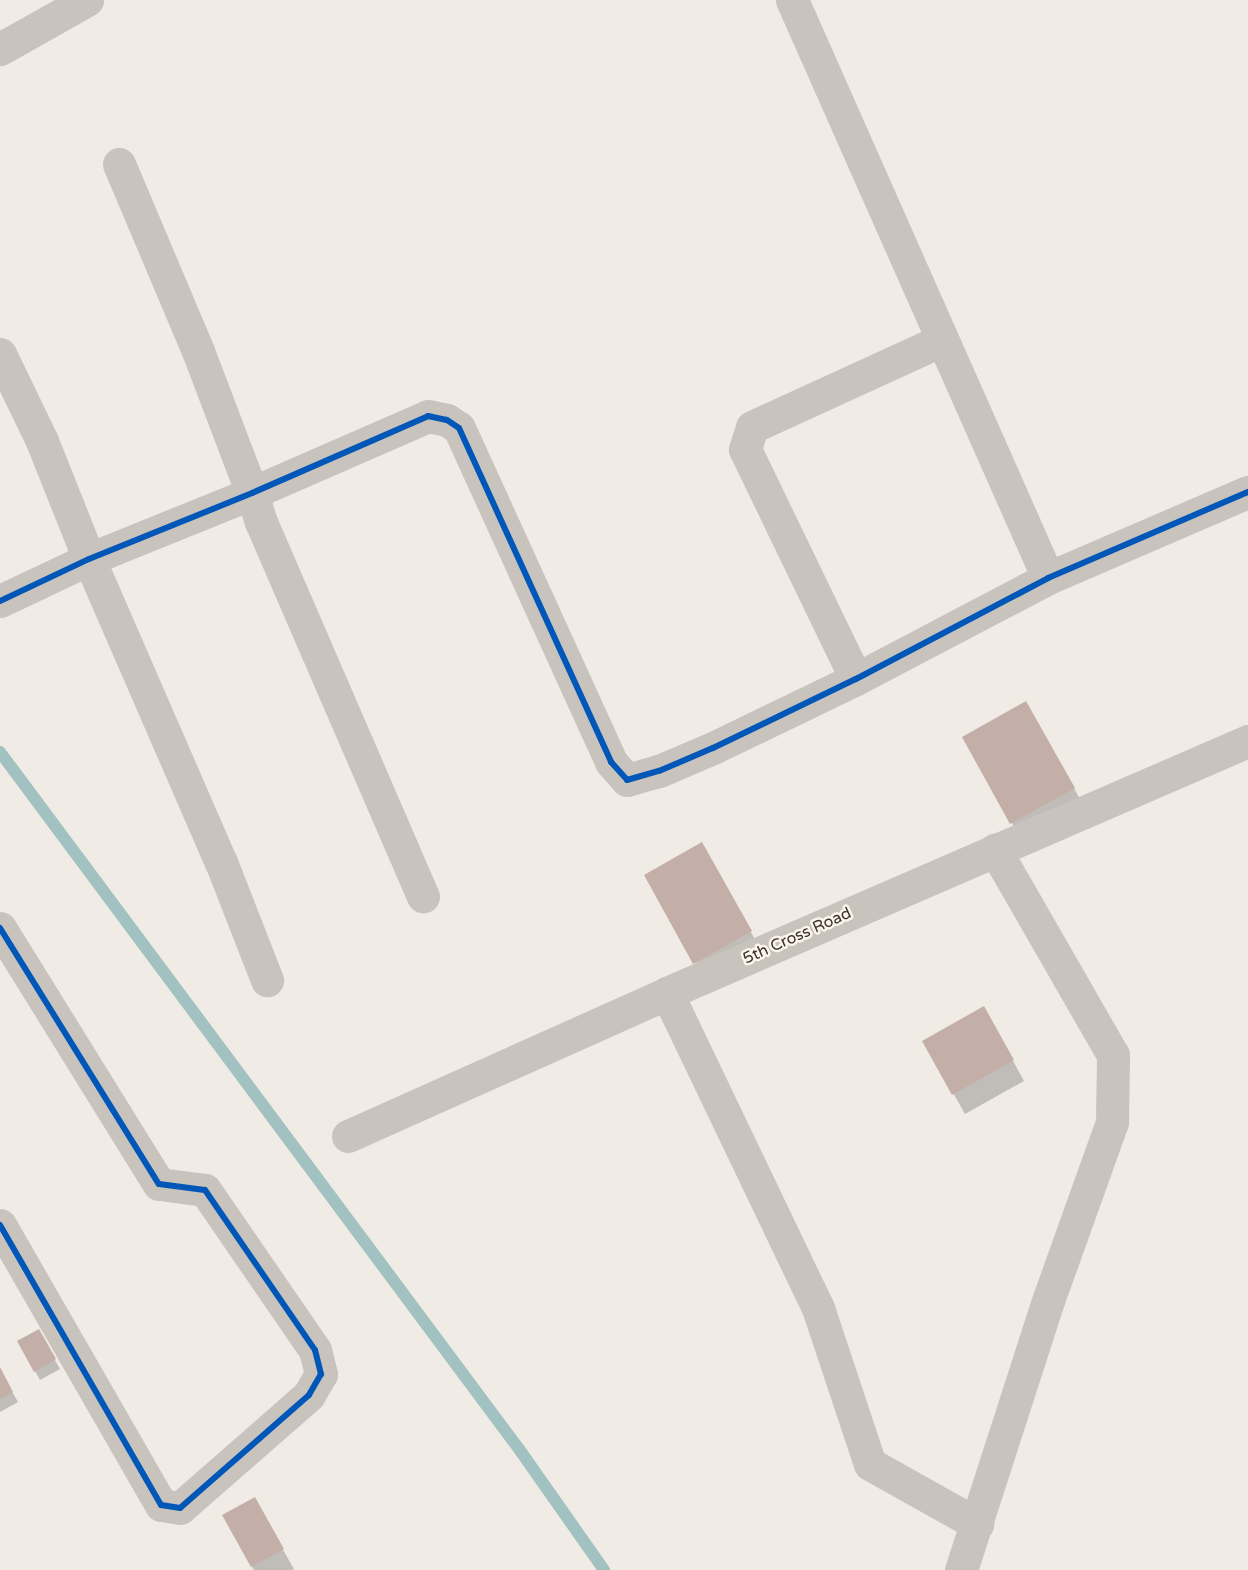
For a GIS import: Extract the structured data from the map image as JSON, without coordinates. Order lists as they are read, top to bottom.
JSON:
{
  "streets": {
    "street": ["5th Cross Road"]
  }
}
